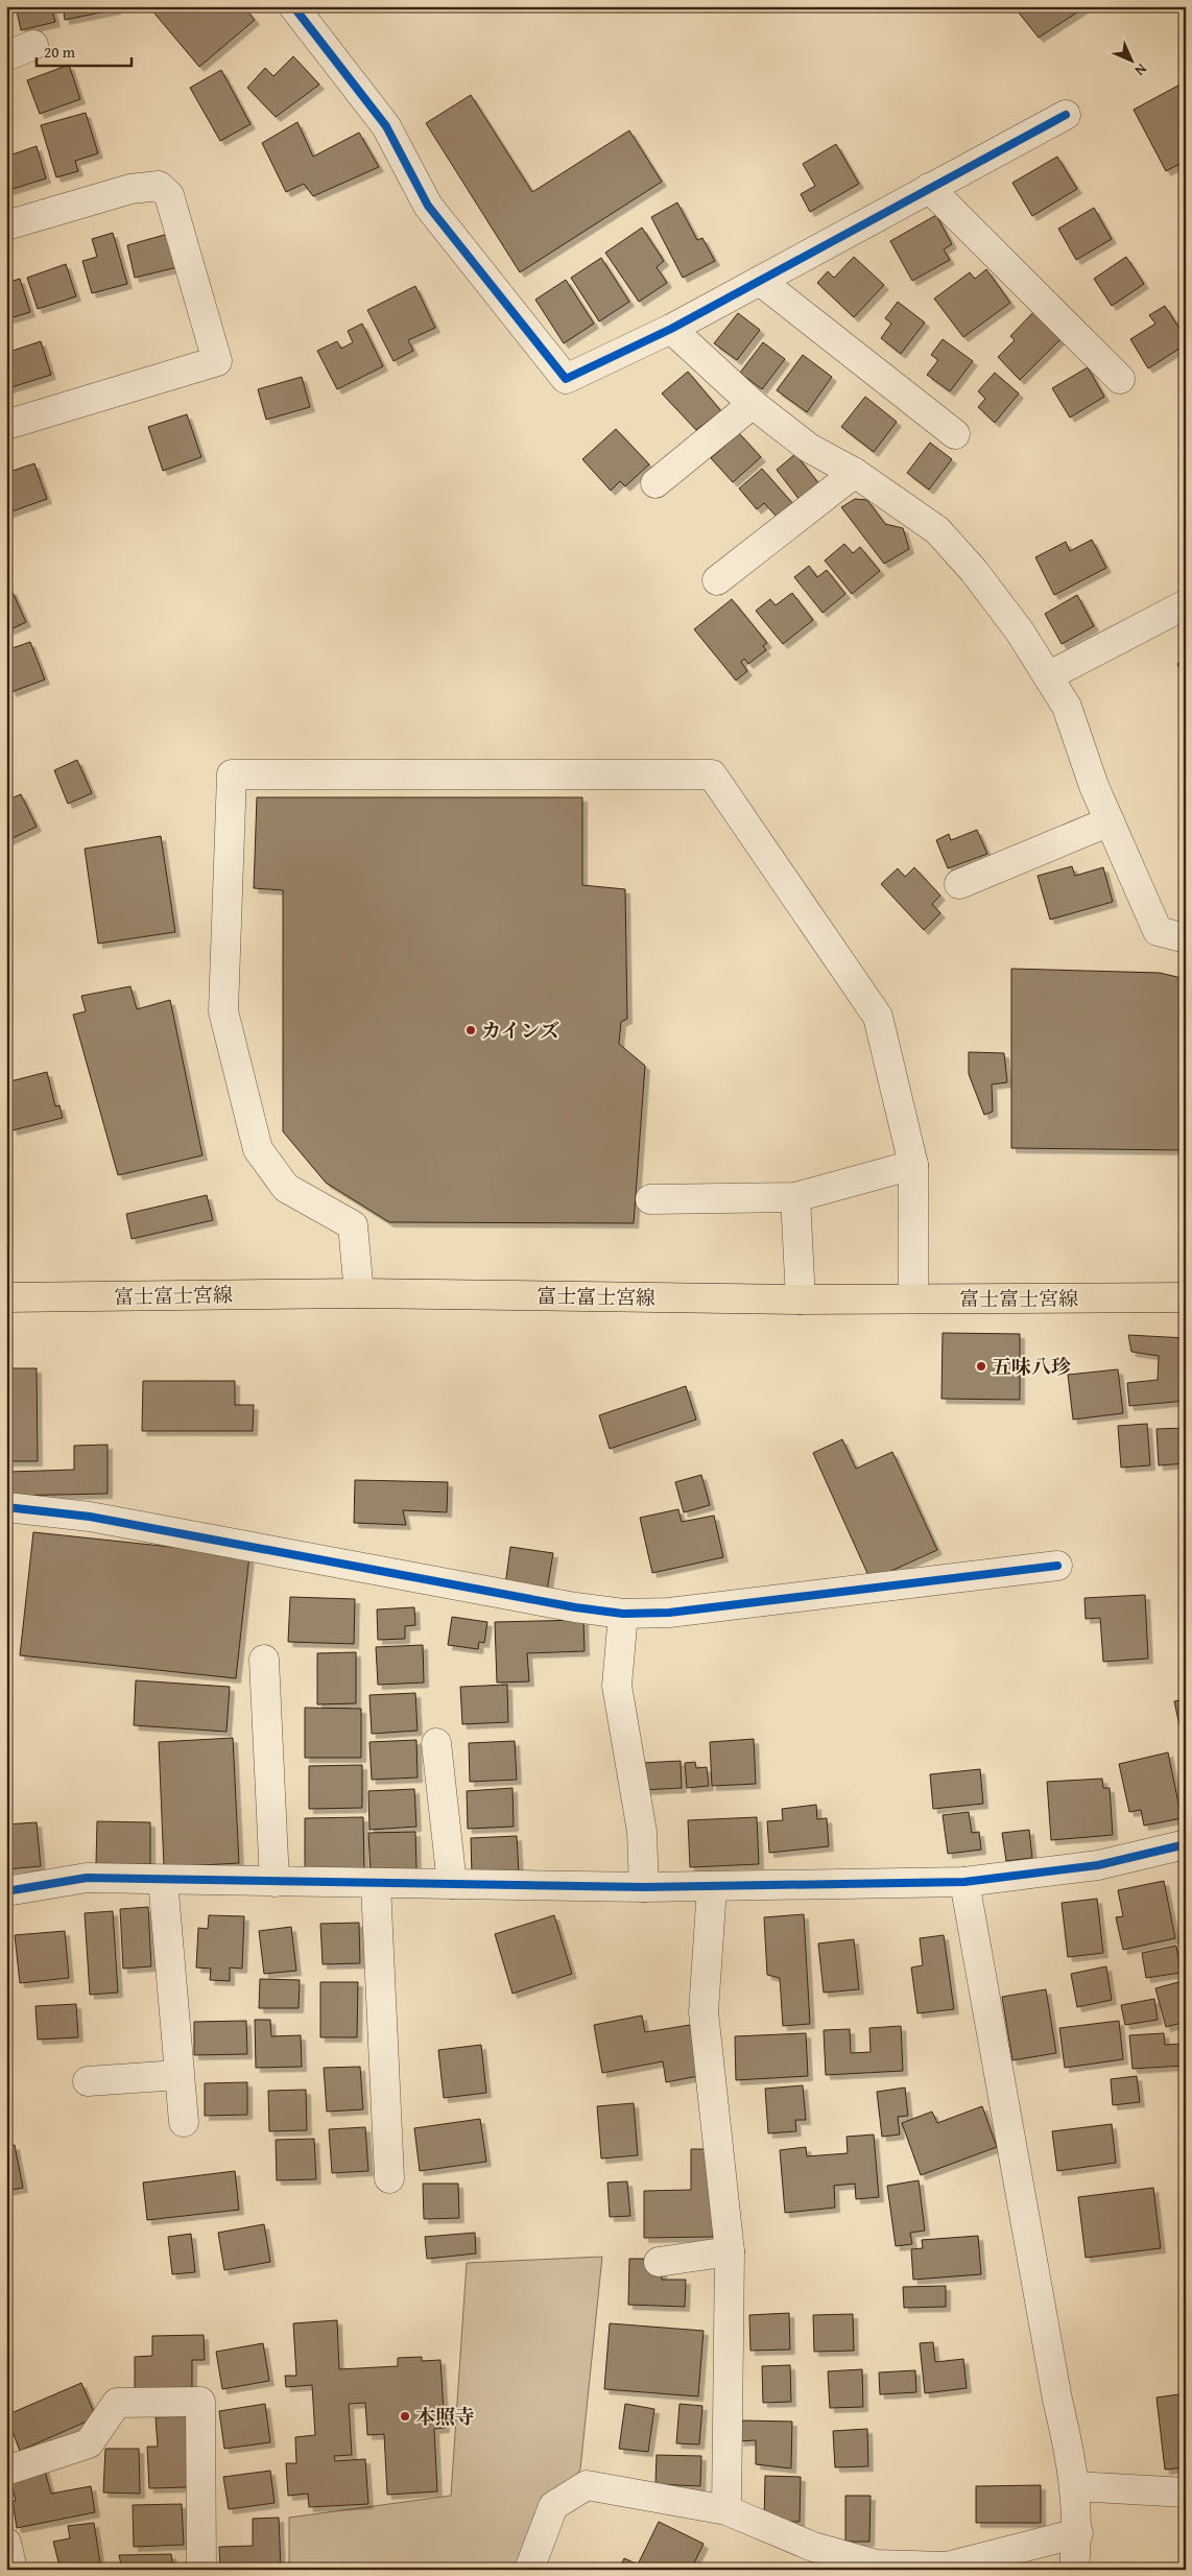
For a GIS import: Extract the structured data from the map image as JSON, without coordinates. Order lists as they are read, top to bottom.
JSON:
{
  "streets": {
    "main road": ["富士富士宮線"]
  },
  "places": ["カインズ", "五味八珍", "本照寺"],
  "scale_bar": "20 m",
  "north": "bottom right"
}
